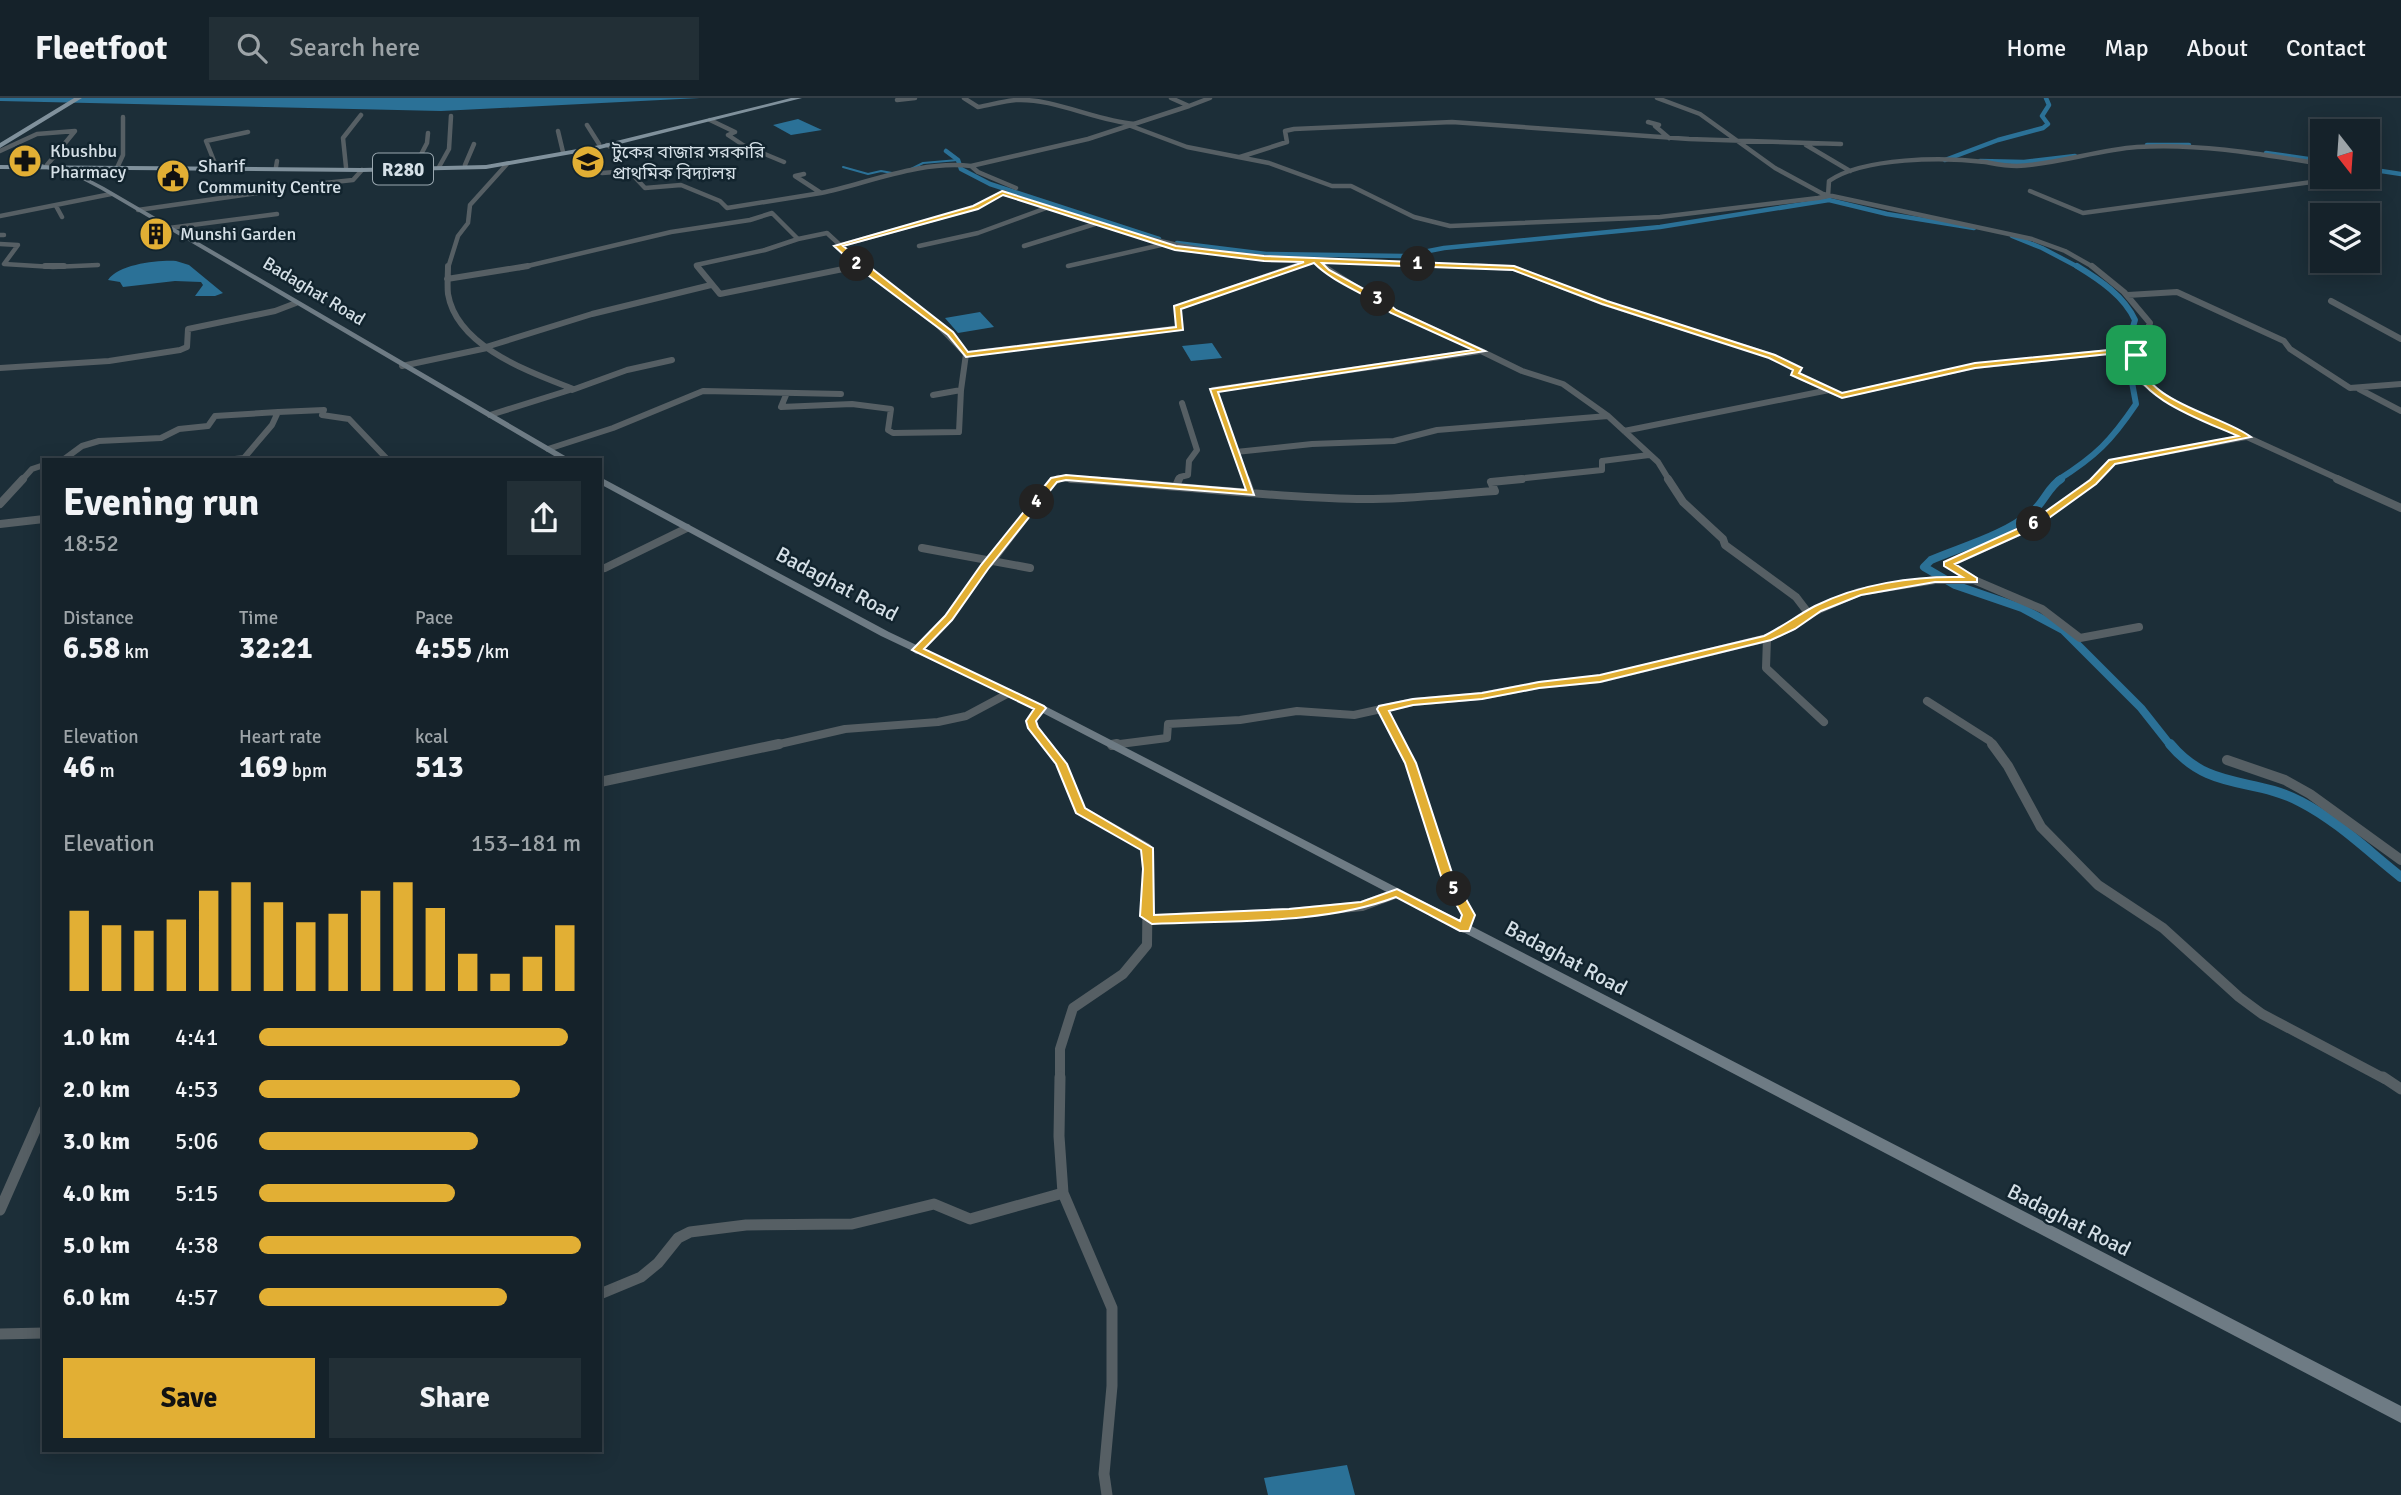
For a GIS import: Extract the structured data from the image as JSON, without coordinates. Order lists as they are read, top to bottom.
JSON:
{
  "streets": {
    "main road": ["R280", "Badaghat Road"]
  },
  "crossings": [
    ["R280", "Badaghat Road"]
  ],
  "places": {
    "pharmacy": ["Kbushbu Pharmacy"],
    "school or university": ["টুকের বাজার সরকারি প্রাথমিক বিদ্যালয়"],
    "public building": ["Sharif Community Centre"],
    "building": ["Munshi Garden"]
  },
  "north": "bottom",
  "page": {
    "header": "Fleetfoot",
    "search": "Search here",
    "nav": [
      "Home",
      "Map",
      "About",
      "Contact"
    ],
    "pins": [
      "1",
      "2",
      "3",
      "4",
      "6",
      "5"
    ],
    "heading": ["Evening run", "18:52"],
    "stats": [
      ["Distance", "6.58 km"],
      ["Time", "32:21"],
      ["Pace", "4:55 /km"],
      ["Elevation", "46 m"],
      ["Heart rate", "169 bpm"],
      ["kcal", "513"]
    ],
    "chart": ["Elevation", "153–181 m"],
    "list": [
      {
        "name": "1.0 km",
        "note": "4:41"
      },
      {
        "name": "2.0 km",
        "note": "4:53"
      },
      {
        "name": "3.0 km",
        "note": "5:06"
      },
      {
        "name": "4.0 km",
        "note": "5:15"
      },
      {
        "name": "5.0 km",
        "note": "4:38"
      },
      {
        "name": "6.0 km",
        "note": "4:57"
      }
    ],
    "buttons": ["Save", "Share"]
  }
}
